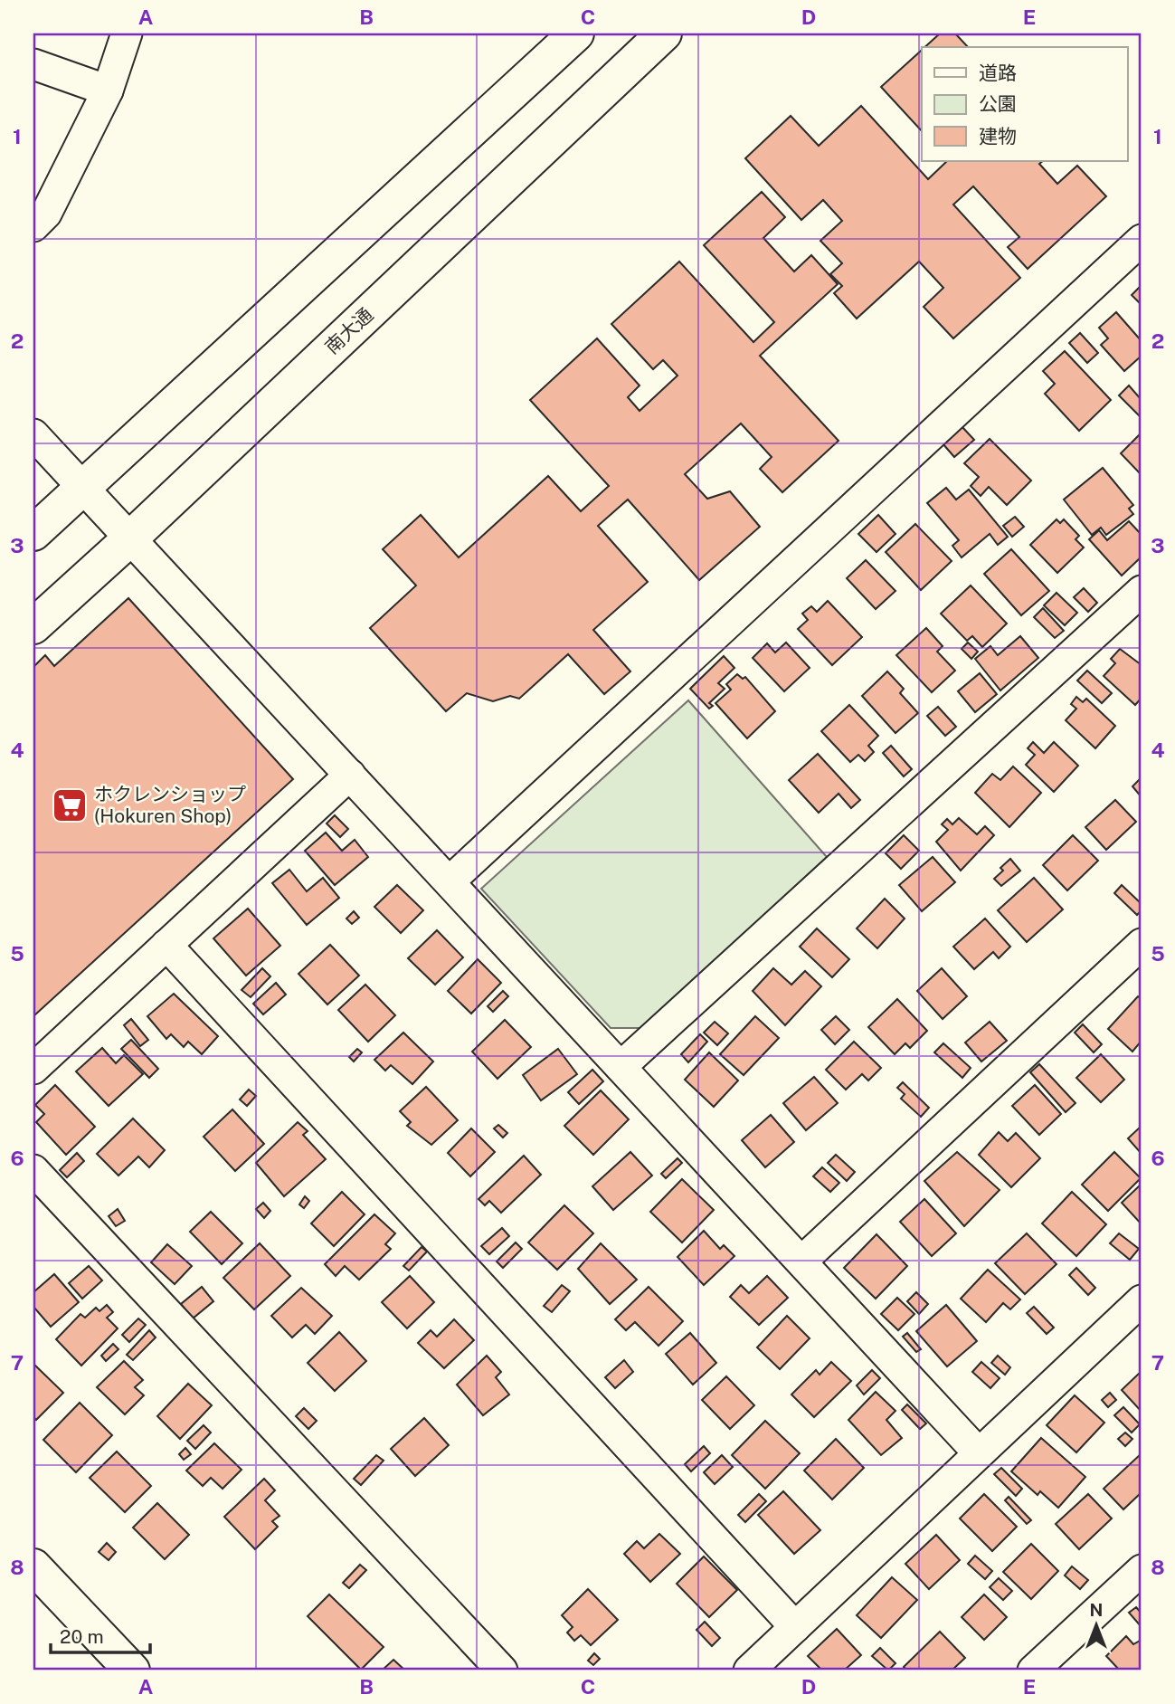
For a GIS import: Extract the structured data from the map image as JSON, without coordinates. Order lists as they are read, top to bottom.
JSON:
{
  "streets": {
    "main road": ["南大通"]
  },
  "places": {
    "supermarket": ["ホクレンショップ (Hokuren Shop)"]
  },
  "legend": ["道路", "公園", "建物"],
  "scale_bar": "20 m",
  "north": "top",
  "grid": {
    "columns": [
      "A",
      "B",
      "C",
      "D",
      "E"
    ],
    "rows": [
      "1",
      "2",
      "3",
      "4",
      "5",
      "6",
      "7",
      "8"
    ]
  }
}
